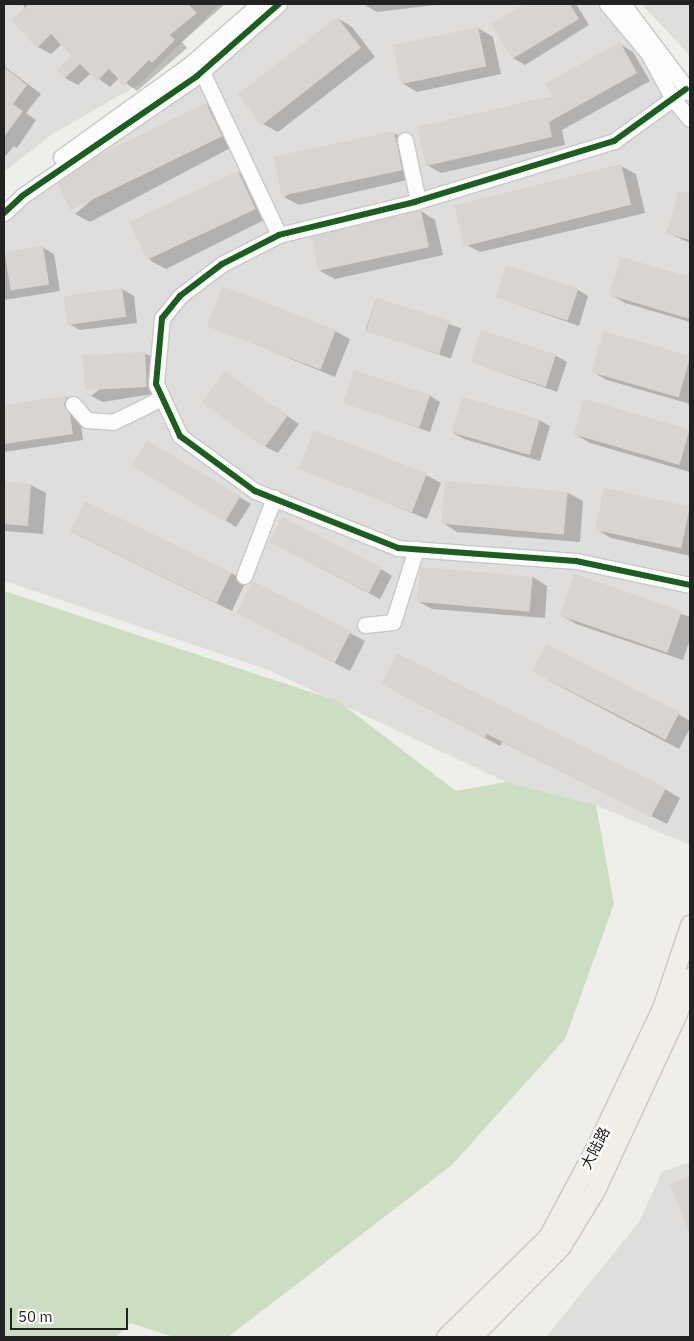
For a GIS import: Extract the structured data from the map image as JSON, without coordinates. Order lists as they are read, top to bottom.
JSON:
{
  "streets": {
    "main road": ["大陆路"]
  },
  "scale_bar": "50 m"
}
